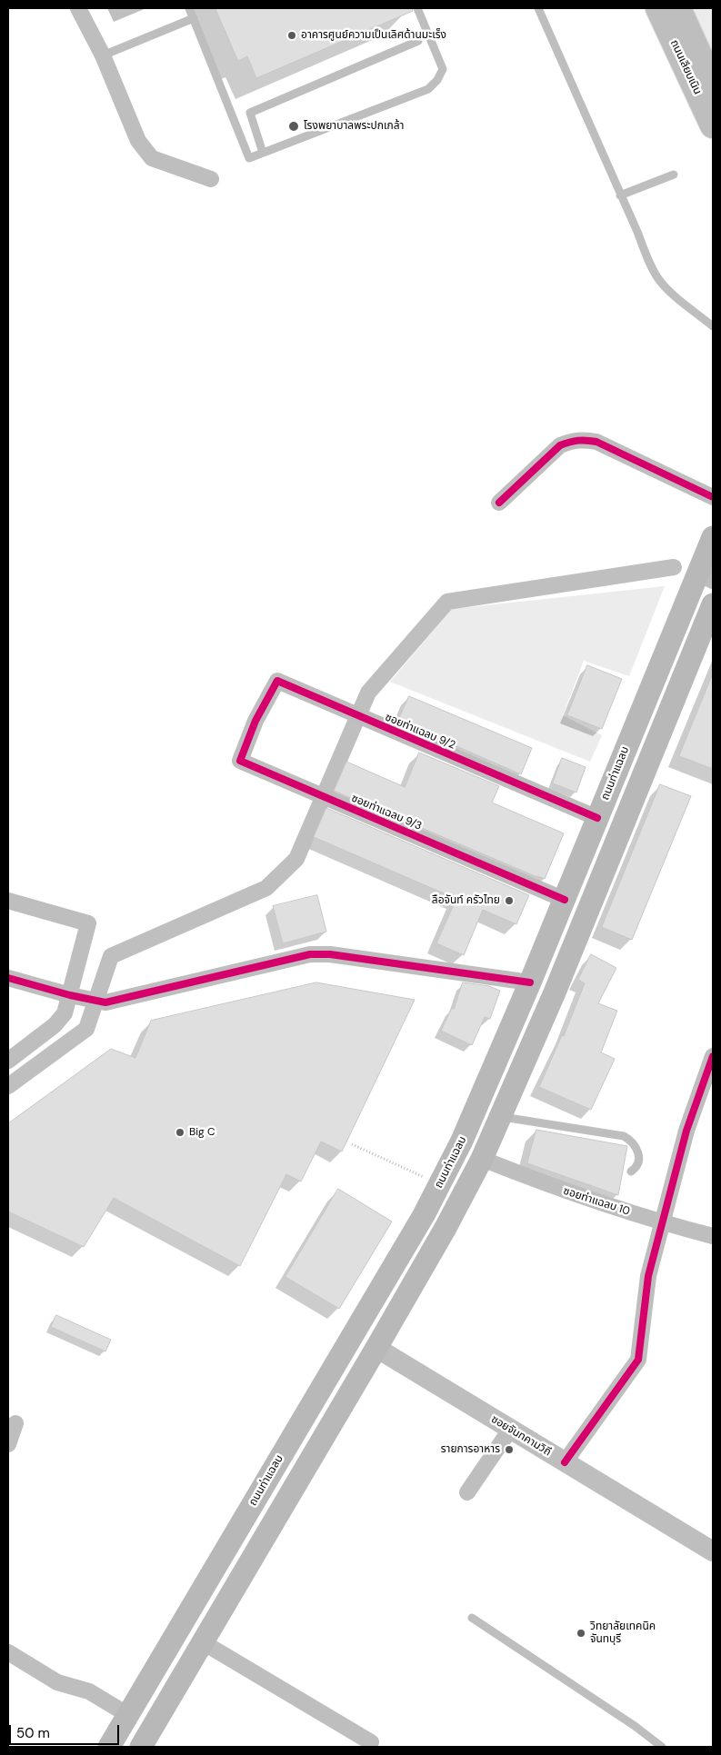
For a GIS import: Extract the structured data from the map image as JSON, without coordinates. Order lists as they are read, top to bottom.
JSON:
{
  "streets": {
    "main road": ["ถนนเลียบเนิน", "ถนนท่าแฉลบ"],
    "street": [
      "ซอยท่าแฉลบ 9/2",
      "ซอยท่าแฉลบ 9/3",
      "ซอยท่าแฉลบ 10",
      "ซอยจันทคามวิถี"
    ]
  },
  "crossings": [
    ["ซอยท่าแฉลบ 9/2", "ถนนท่าแฉลบ"],
    ["ซอยท่าแฉลบ 9/2", "ซอยท่าแฉลบ 9/3"],
    ["ถนนท่าแฉลบ", "ซอยท่าแฉลบ 9/3"]
  ],
  "places": [
    "อาคารศูนย์ความเป็นเลิศด้านมะเร็ง",
    "โรงพยาบาลพระปกเกล้า",
    "ลือจันท์ ครัวไทย",
    "Big C",
    "รายการอาหาร",
    "วิทยาลัยเทคนิค จันทบุรี"
  ],
  "scale_bar": "50 m"
}
